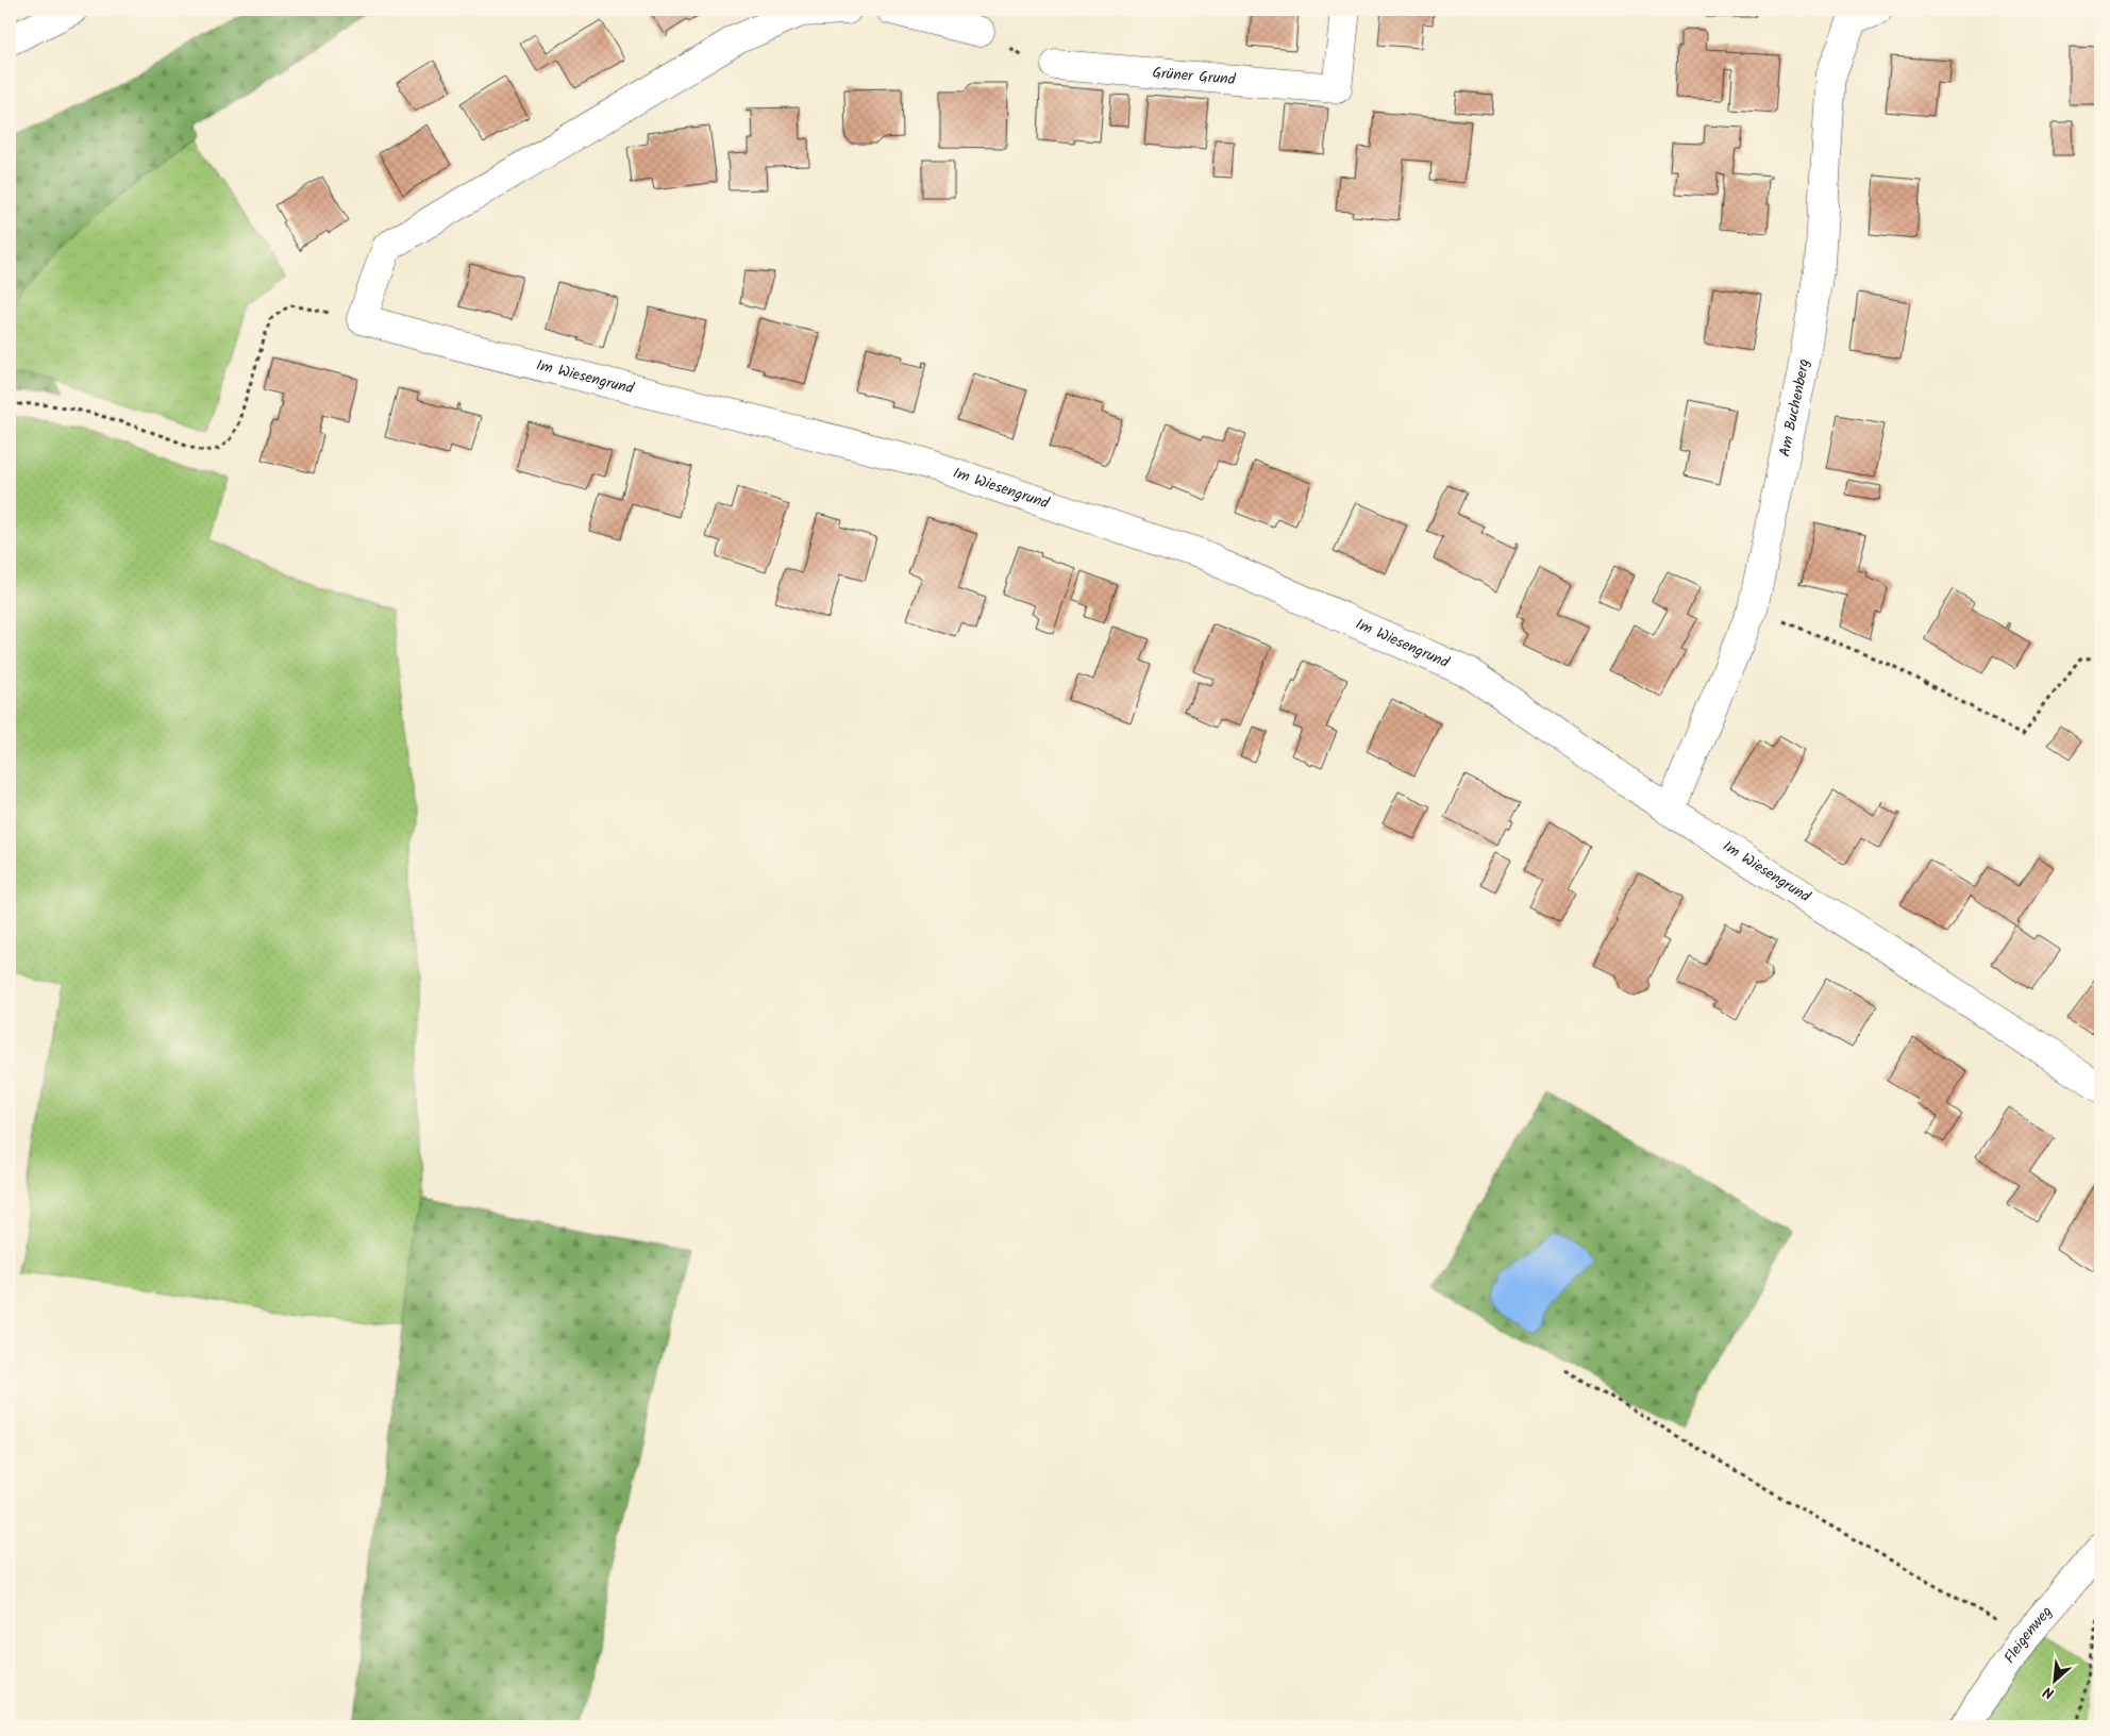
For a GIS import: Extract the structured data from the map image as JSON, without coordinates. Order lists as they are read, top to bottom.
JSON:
{
  "streets": {
    "street": [
      "Grüner Grund",
      "Im Wiesengrund",
      "Am Buchenberg",
      "Fleigenweg"
    ]
  },
  "crossings": [
    ["Im Wiesengrund", "Am Buchenberg"]
  ],
  "north": "bottom left"
}
